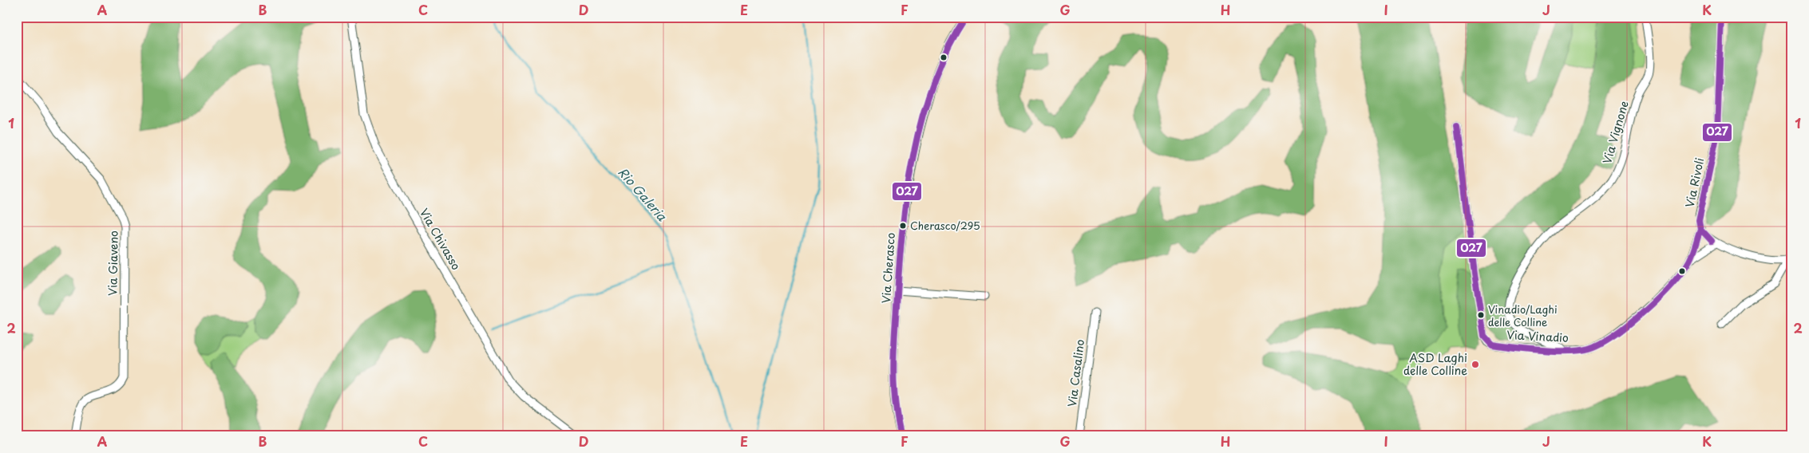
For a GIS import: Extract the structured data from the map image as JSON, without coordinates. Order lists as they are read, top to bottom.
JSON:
{
  "streets": {
    "street": [
      "Via Vignone",
      "Via Rivoli",
      "Via Chivasso",
      "Via Giaveno",
      "Via Cherasco",
      "Via Vinadio",
      "Via Casalino"
    ]
  },
  "crossings": [
    ["Via Vignone", "Via Vinadio"],
    ["Via Rivoli", "Via Vinadio"]
  ],
  "water": ["Rio Galeria"],
  "places": ["Cherasco/295", "Vinadio/Laghi delle Colline", "ASD Laghi delle Colline"],
  "lines": ["transit line 027"],
  "grid": {
    "columns": [
      "A",
      "B",
      "C",
      "D",
      "E",
      "F",
      "G",
      "H",
      "I",
      "J",
      "K"
    ],
    "rows": ["1", "2"]
  }
}
